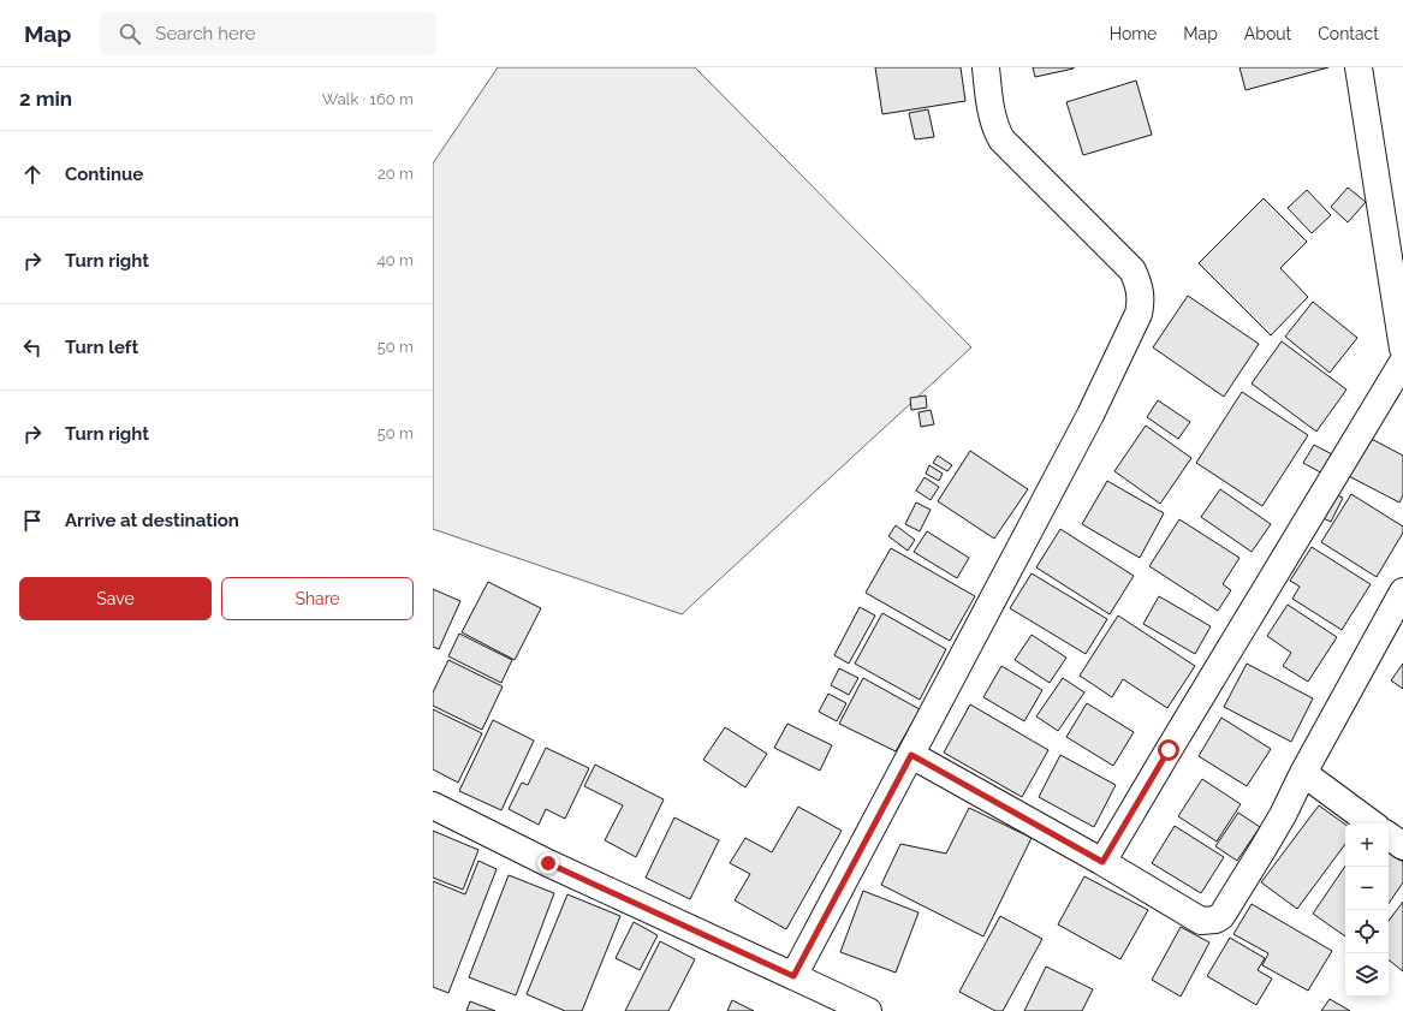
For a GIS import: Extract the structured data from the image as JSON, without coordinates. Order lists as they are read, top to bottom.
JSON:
{
  "page": {
    "header": "Map",
    "search": "Search here",
    "nav": [
      "Home",
      "Map",
      "About",
      "Contact"
    ],
    "heading": ["2 min", "Walk · 160 m"],
    "list": [
      ["Continue", "20 m"],
      ["Turn right", "40 m"],
      ["Turn left", "50 m"],
      ["Turn right", "50 m"],
      "Arrive at destination"
    ],
    "buttons": ["Save", "Share"],
    "map_buttons": ["+", "−"]
  }
}
